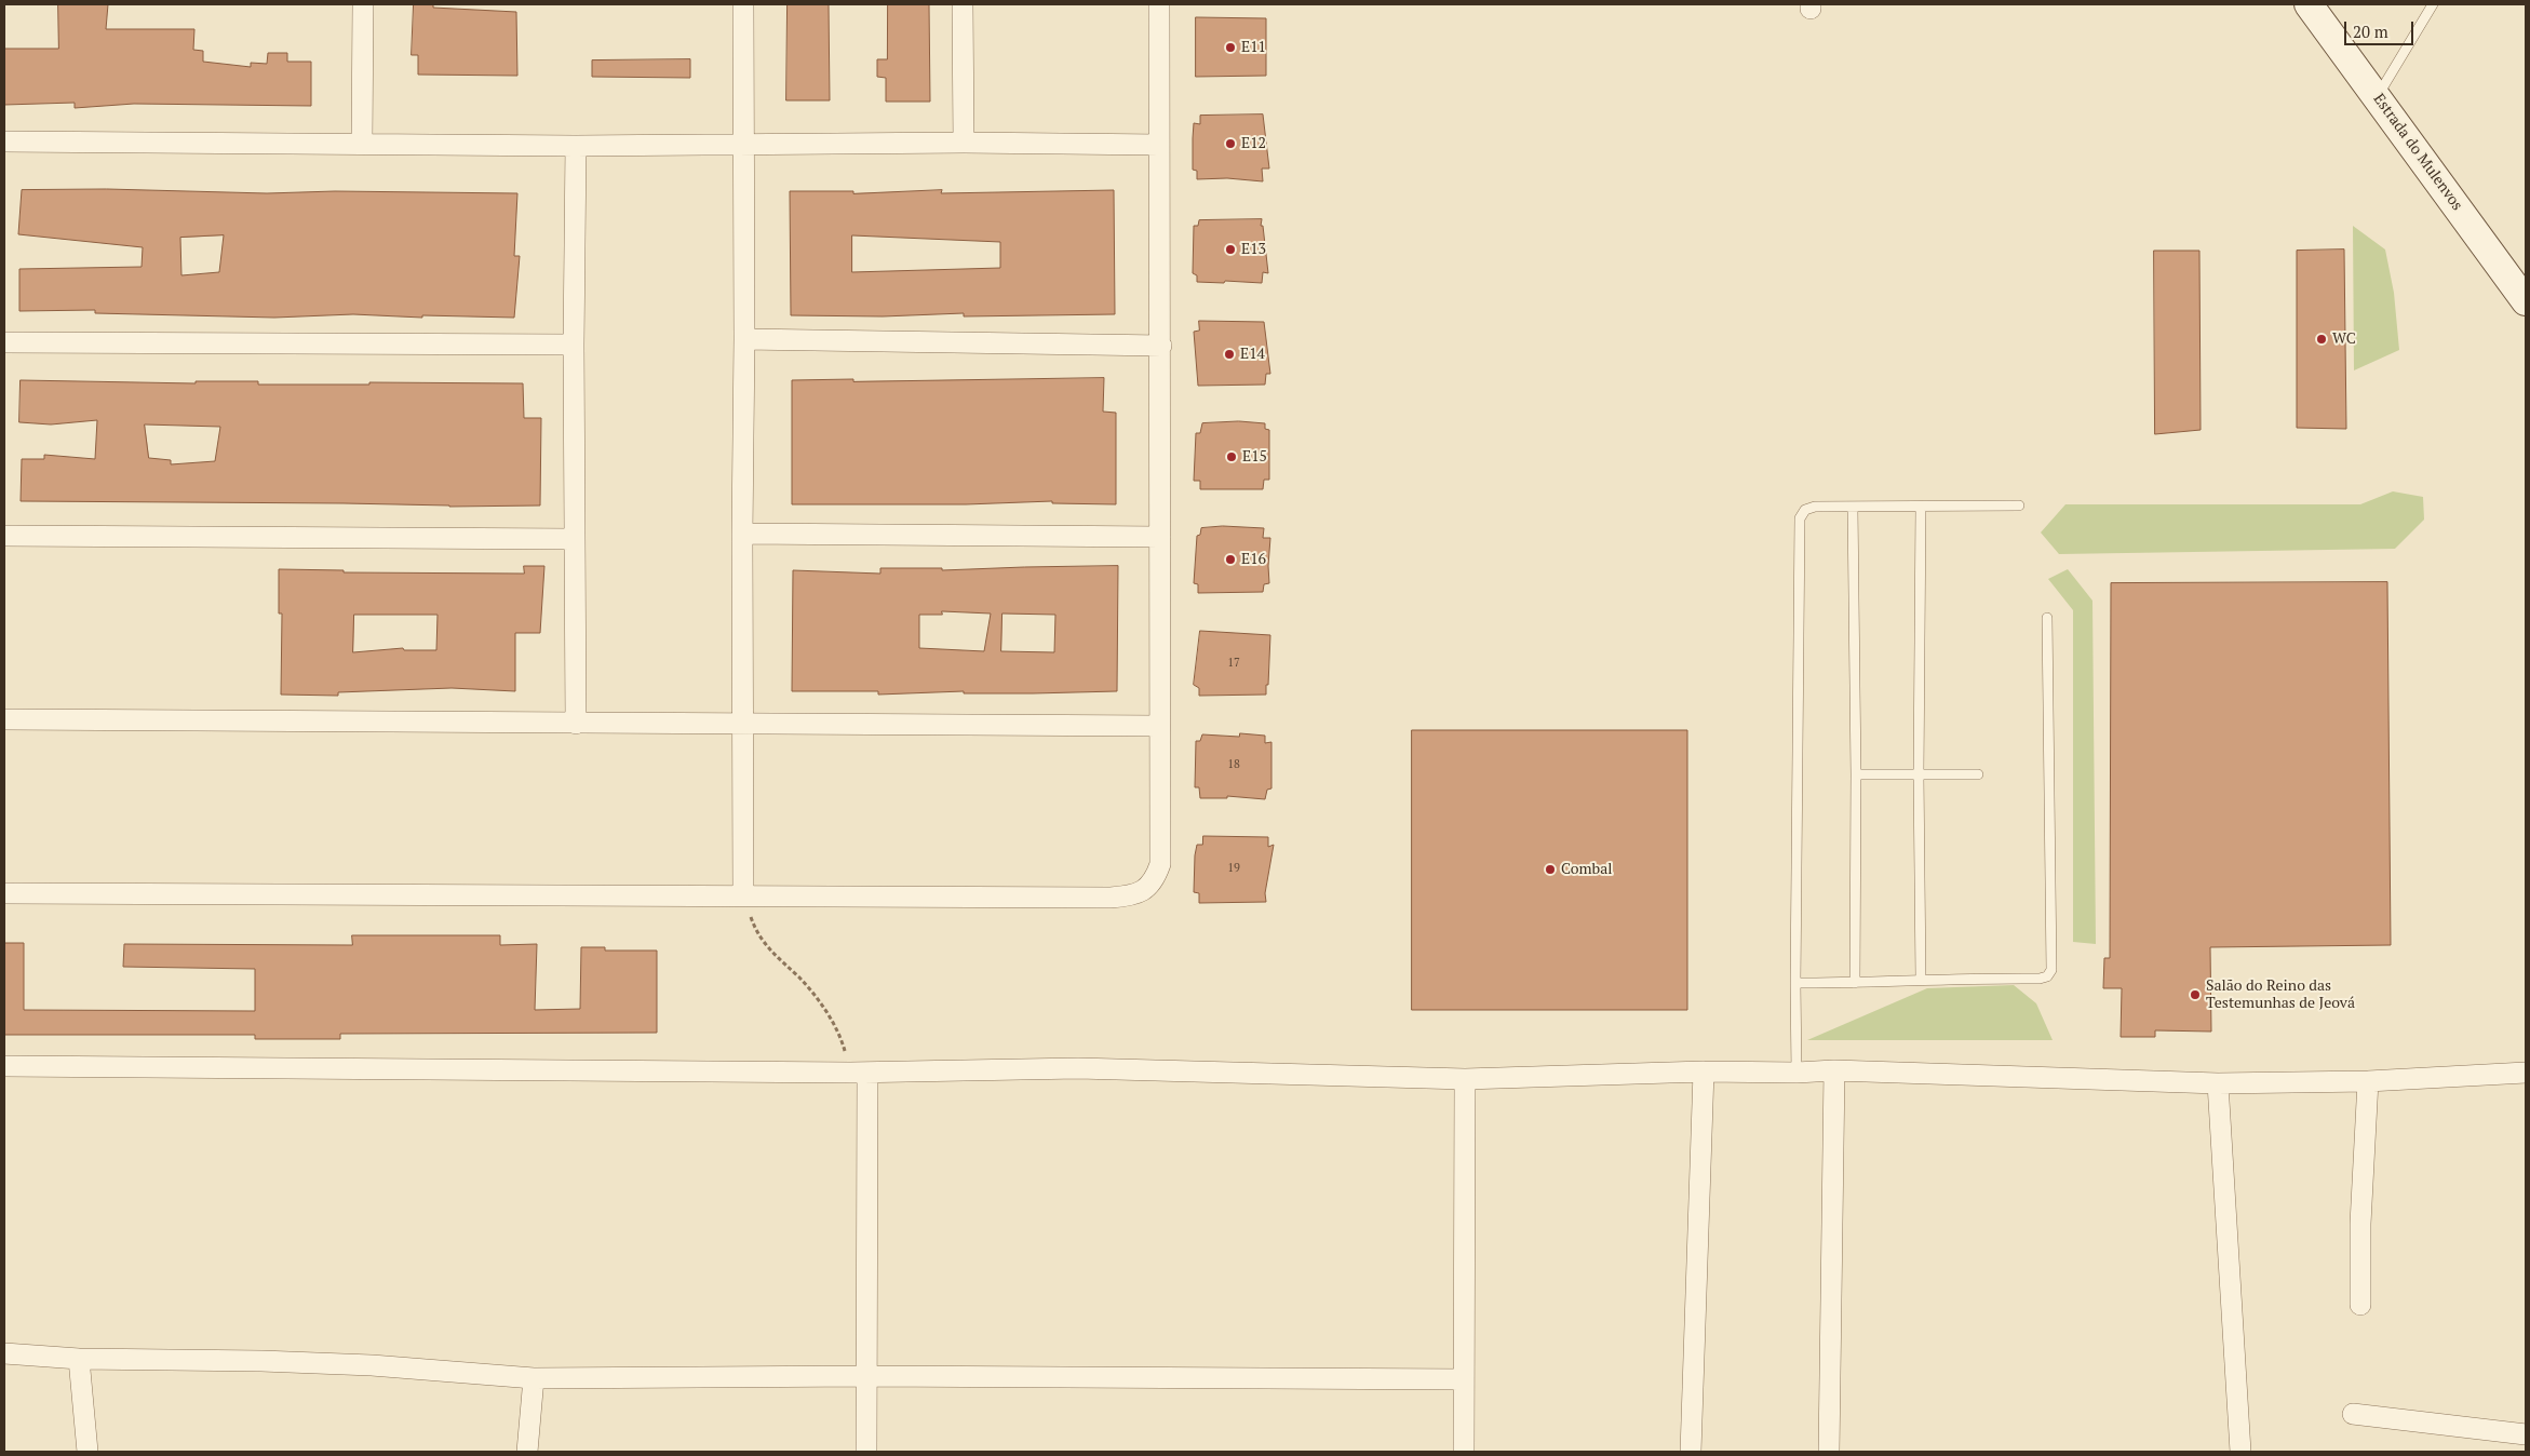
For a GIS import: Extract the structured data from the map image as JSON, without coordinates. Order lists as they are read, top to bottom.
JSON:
{
  "streets": {
    "street": ["Estrada do Mulenvos"]
  },
  "places": [
    "E11",
    "E12",
    "E13",
    "WC",
    "E14",
    "E15",
    "E16",
    "Combal",
    "Salão do Reino das Testemunhas de Jeová"
  ],
  "house_numbers": ["17", "18", "19"],
  "scale_bar": "20 m"
}
